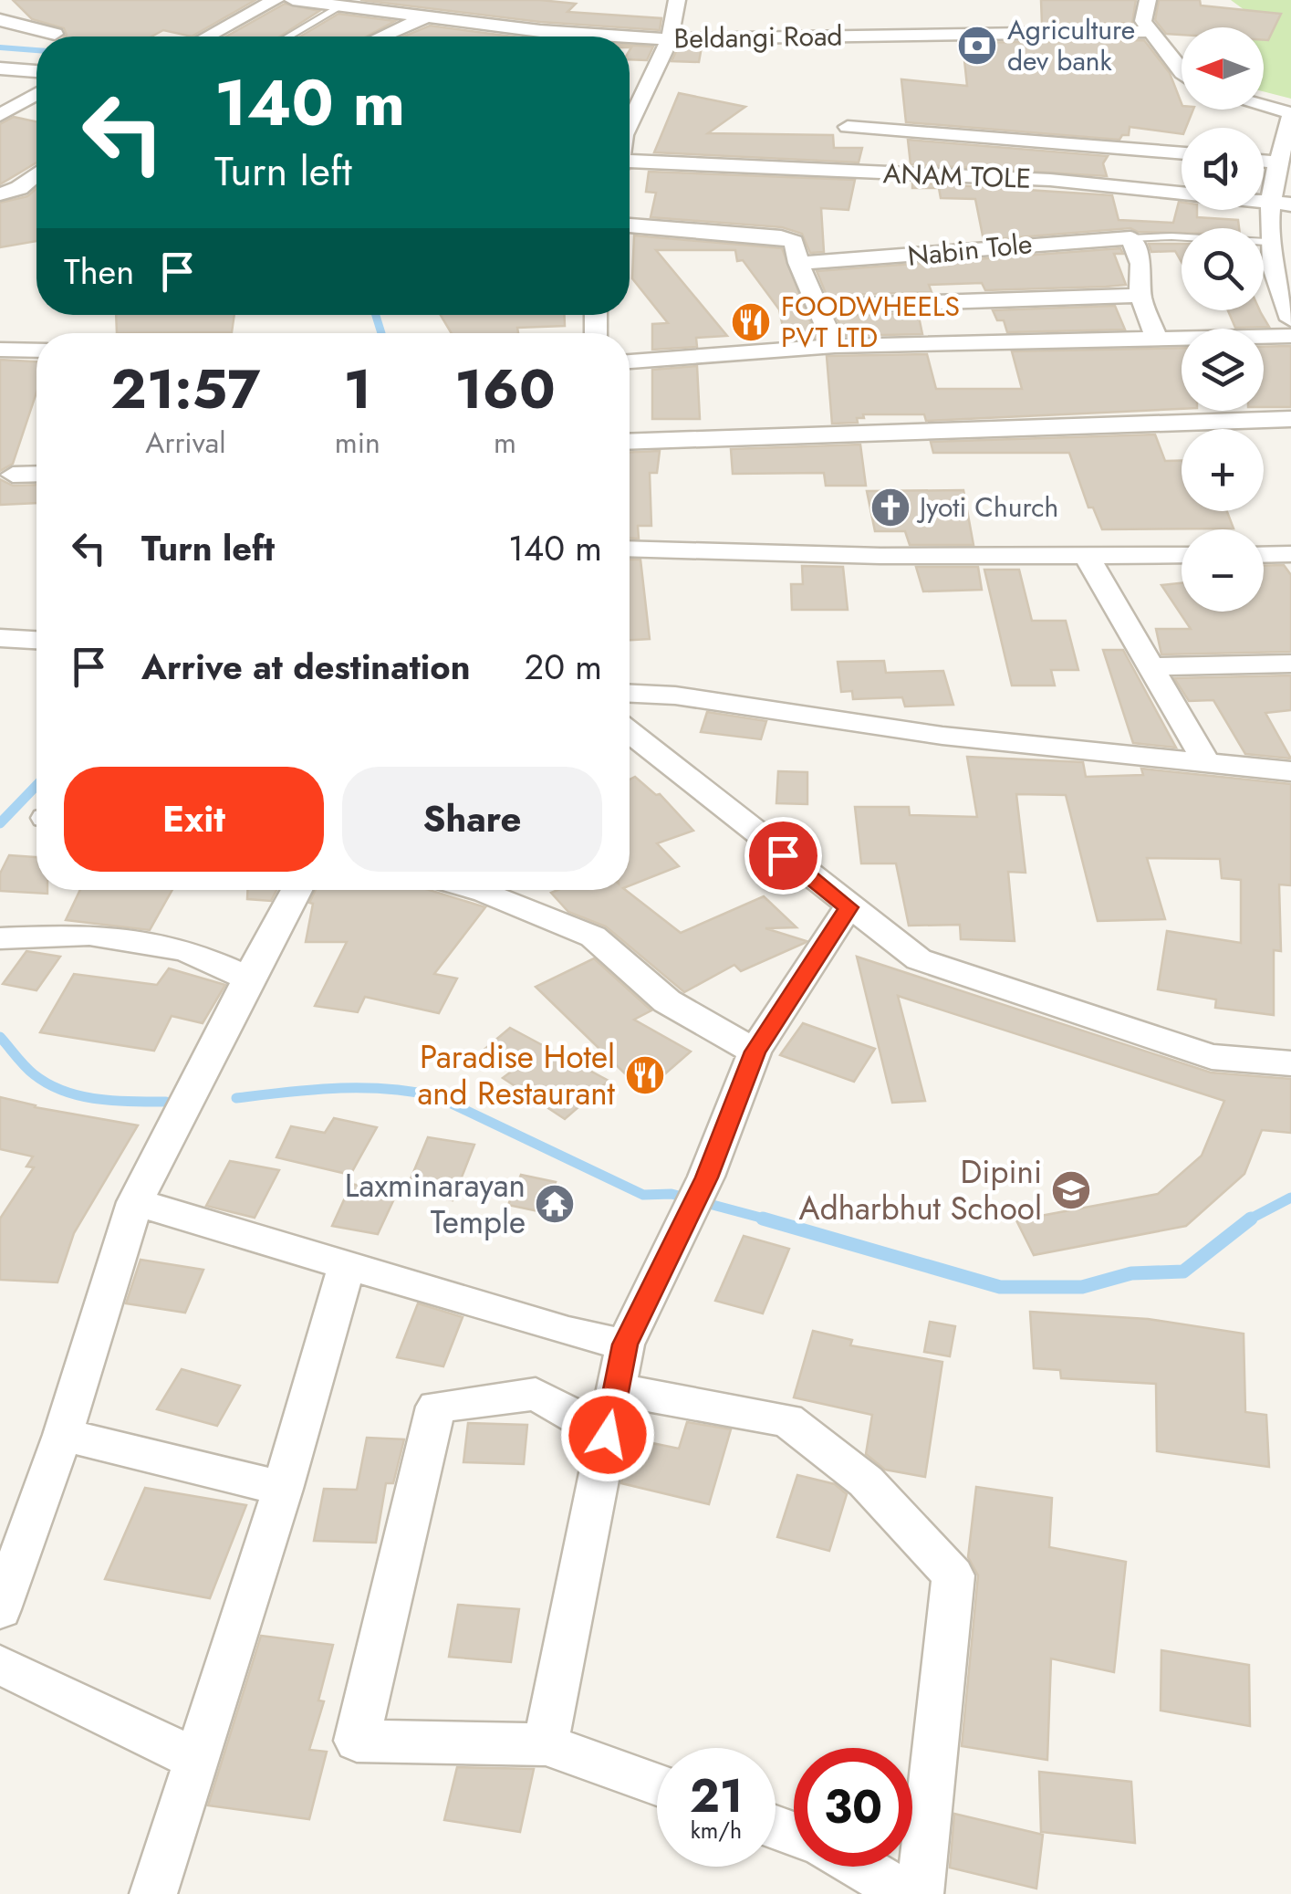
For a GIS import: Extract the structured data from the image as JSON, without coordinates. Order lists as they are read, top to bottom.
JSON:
{
  "streets": {
    "street": ["Beldangi Road", "ANAM TOLE", "Nabin Tole"]
  },
  "places": {
    "bank": ["Agriculture dev bank"],
    "restaurant": ["FOODWHEELS PVT LTD", "Paradise Hotel and Restaurant"],
    "church": ["Jyoti Church"],
    "school or university": ["Dipini Adharbhut School"],
    "temple": ["Laxminarayan Temple"]
  },
  "north": "left",
  "page": {
    "map_buttons": ["+", "−"],
    "turn": ["140 m", "Turn left"],
    "then": "Then",
    "eta": [
      "21:57",
      "Arrival",
      "1",
      "min",
      "160",
      "m"
    ],
    "list": [
      {
        "name": "Turn left",
        "value": "140 m"
      },
      {
        "name": "Arrive at destination",
        "value": "20 m"
      }
    ],
    "buttons": ["Exit", "Share"],
    "speed": "21 km/h",
    "limit": "30"
  }
}
